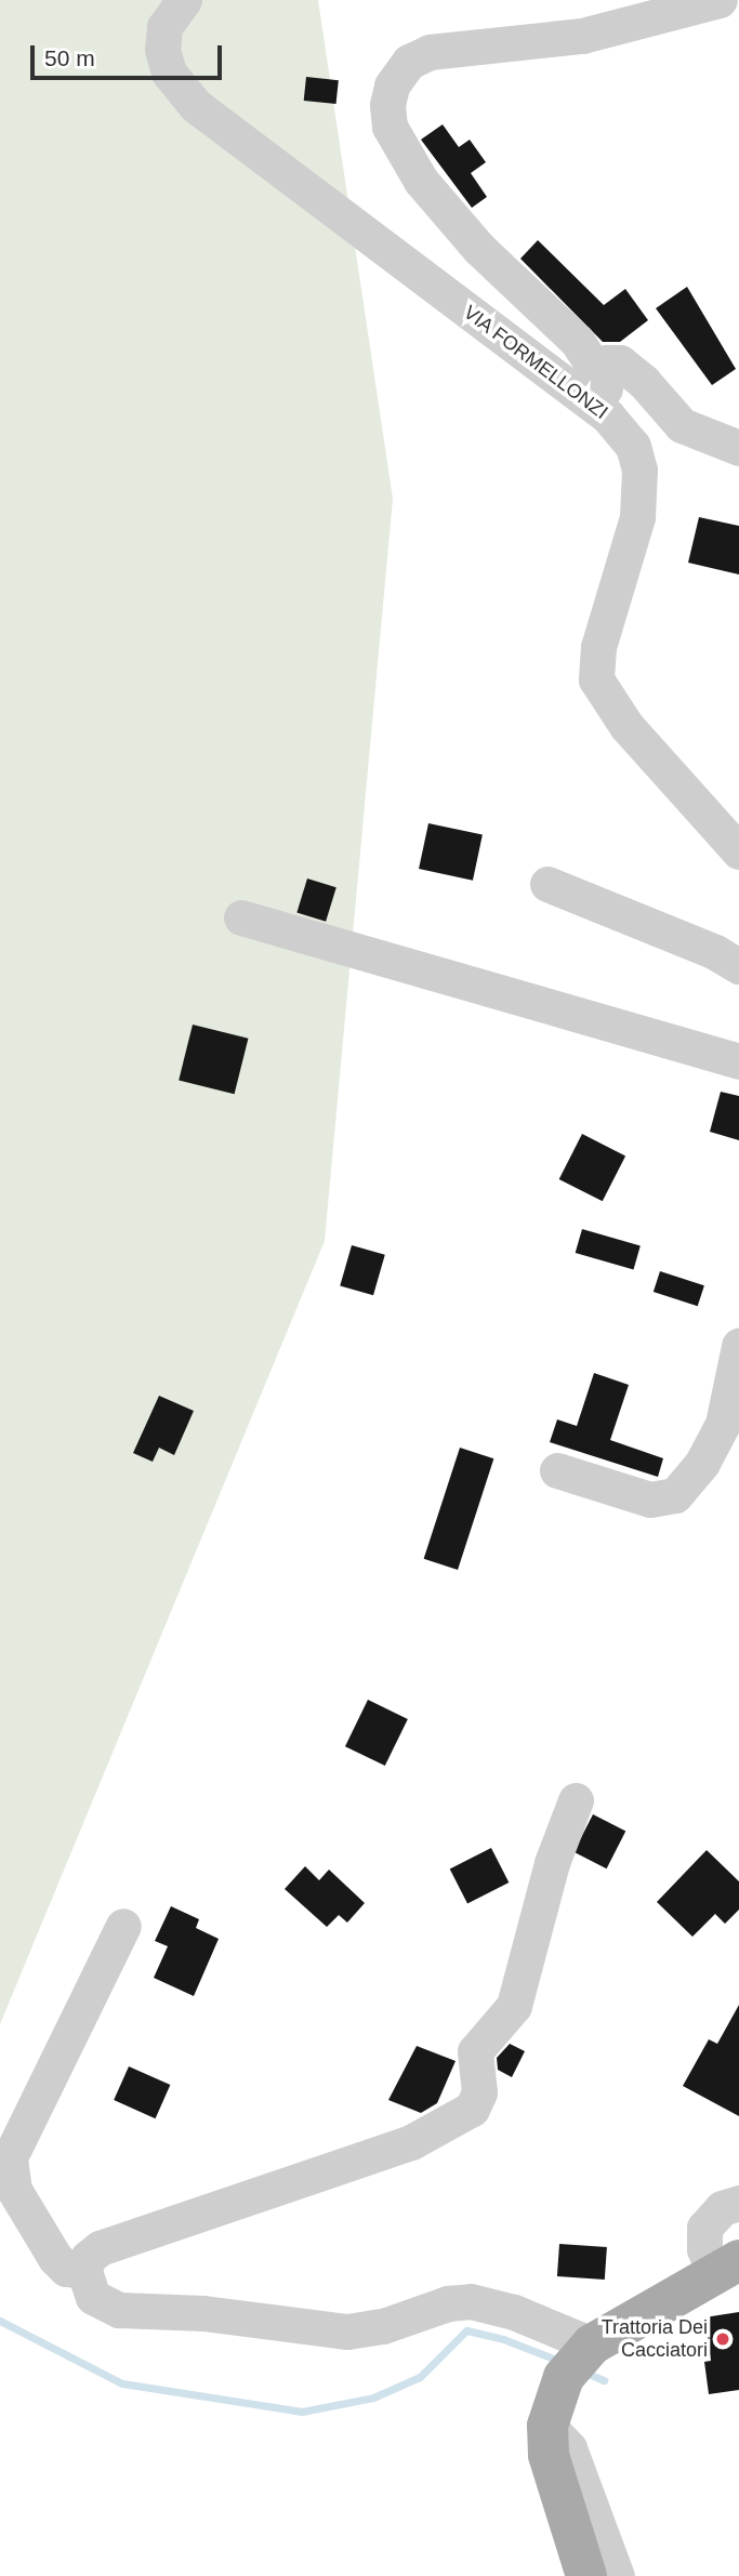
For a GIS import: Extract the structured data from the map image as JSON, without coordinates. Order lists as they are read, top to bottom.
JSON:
{
  "streets": {
    "street": ["VIA FORMELLONZI"]
  },
  "places": ["Trattoria Dei Cacciatori"],
  "scale_bar": "50 m"
}
